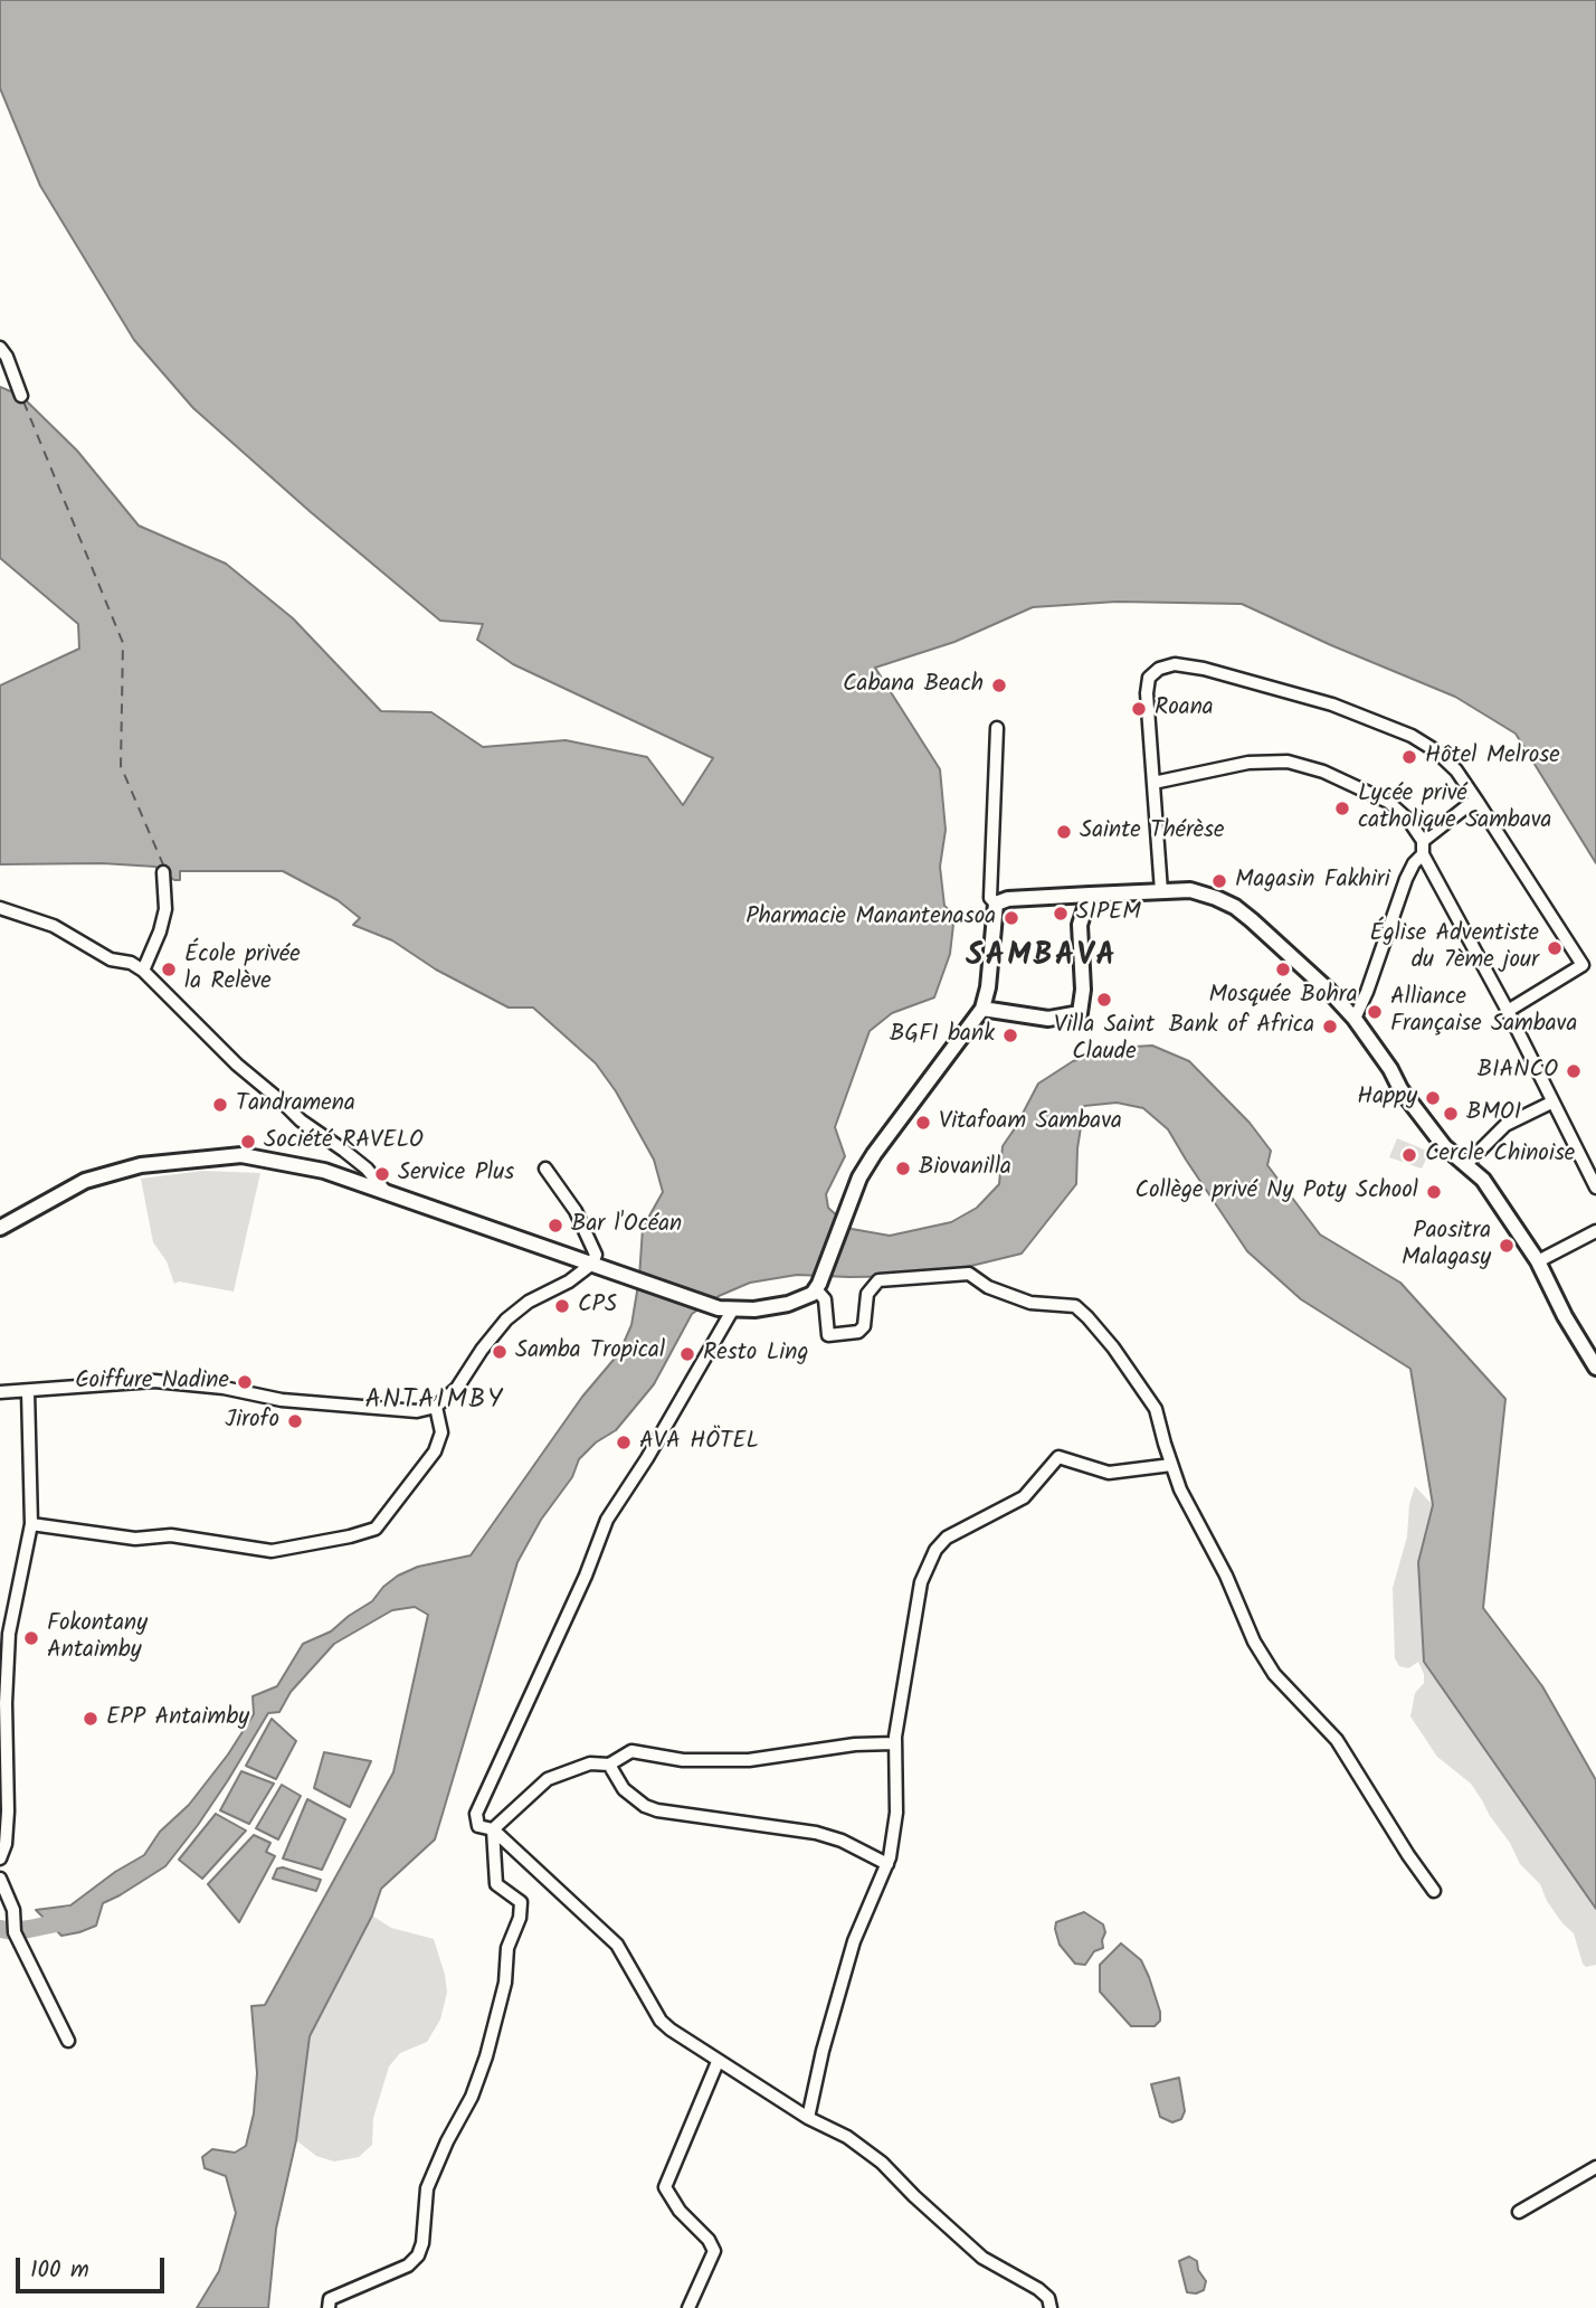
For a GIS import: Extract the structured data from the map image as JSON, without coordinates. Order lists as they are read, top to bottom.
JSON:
{
  "districts": ["SAMBAVA", "ANTAIMBY"],
  "places": [
    "Cabana Beach",
    "Roana",
    "Hôtel Melrose",
    "Lycée privé catholique Sambava",
    "Sainte Thérèse",
    "Magasin Fakhiri",
    "SIPEM",
    "Pharmacie Manantenasoa",
    "Église Adventiste du 7ème jour",
    "École privée la Relève",
    "Mosquée Bohra",
    "Villa Saint Claude",
    "Alliance Française Sambava",
    "Bank of Africa",
    "BGFI bank",
    "BIANCO",
    "Happy",
    "Tandramena",
    "BMOI",
    "Vitafoam Sambava",
    "Société RAVELO",
    "Cercle Chinoise",
    "Biovanilla",
    "Service Plus",
    "Collège privé Ny Poty School",
    "Bar l'Océan",
    "Paositra Malagasy",
    "CPS",
    "Samba Tropical",
    "Resto Ling",
    "Coiffure Nadine",
    "Jirofo",
    "AVA HÖTEL",
    "Fokontany Antaimby",
    "EPP Antaimby"
  ],
  "scale_bar": "100 m"
}
